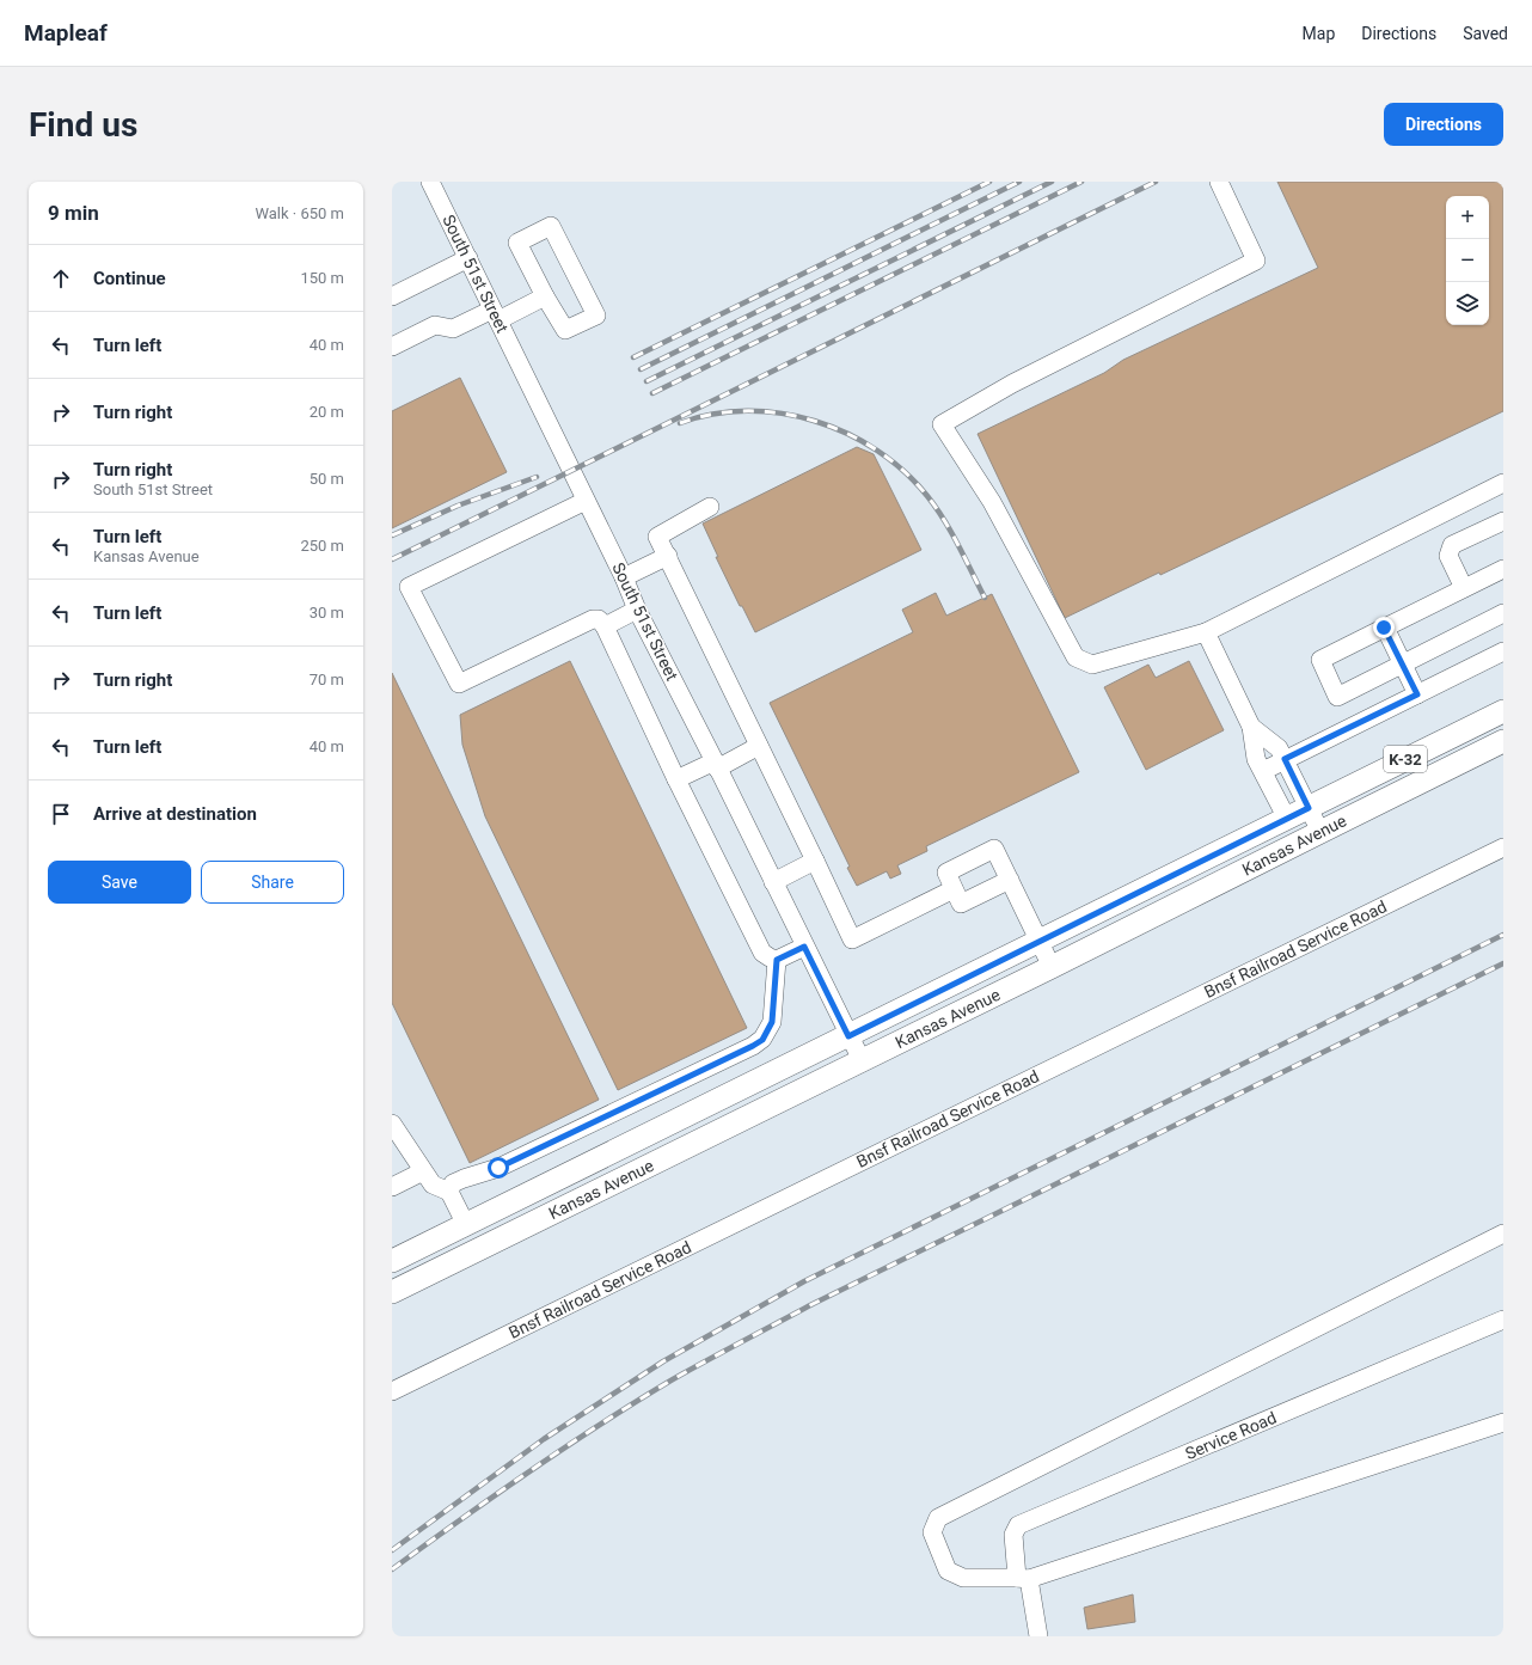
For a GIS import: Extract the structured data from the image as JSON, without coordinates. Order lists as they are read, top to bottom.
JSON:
{
  "streets": {
    "main road": ["K-32", "Kansas Avenue"],
    "street": ["South 51st Street", "Bnsf Railroad Service Road", "Service Road"]
  },
  "crossings": [
    ["South 51st Street", "Kansas Avenue"]
  ],
  "page": {
    "header": "Mapleaf",
    "nav": ["Map", "Directions", "Saved"],
    "buttons": [
      "Directions",
      ["Save", "Share"]
    ],
    "title": "Find us",
    "heading": ["9 min", "Walk · 650 m"],
    "map_buttons": ["+", "−"],
    "list": [
      ["Continue", "150 m"],
      ["Turn left", "40 m"],
      ["Turn right", "20 m"],
      ["Turn right", "South 51st Street", "50 m"],
      ["Turn left", "Kansas Avenue", "250 m"],
      ["Turn left", "30 m"],
      ["Turn right", "70 m"],
      ["Turn left", "40 m"],
      "Arrive at destination"
    ]
  }
}
